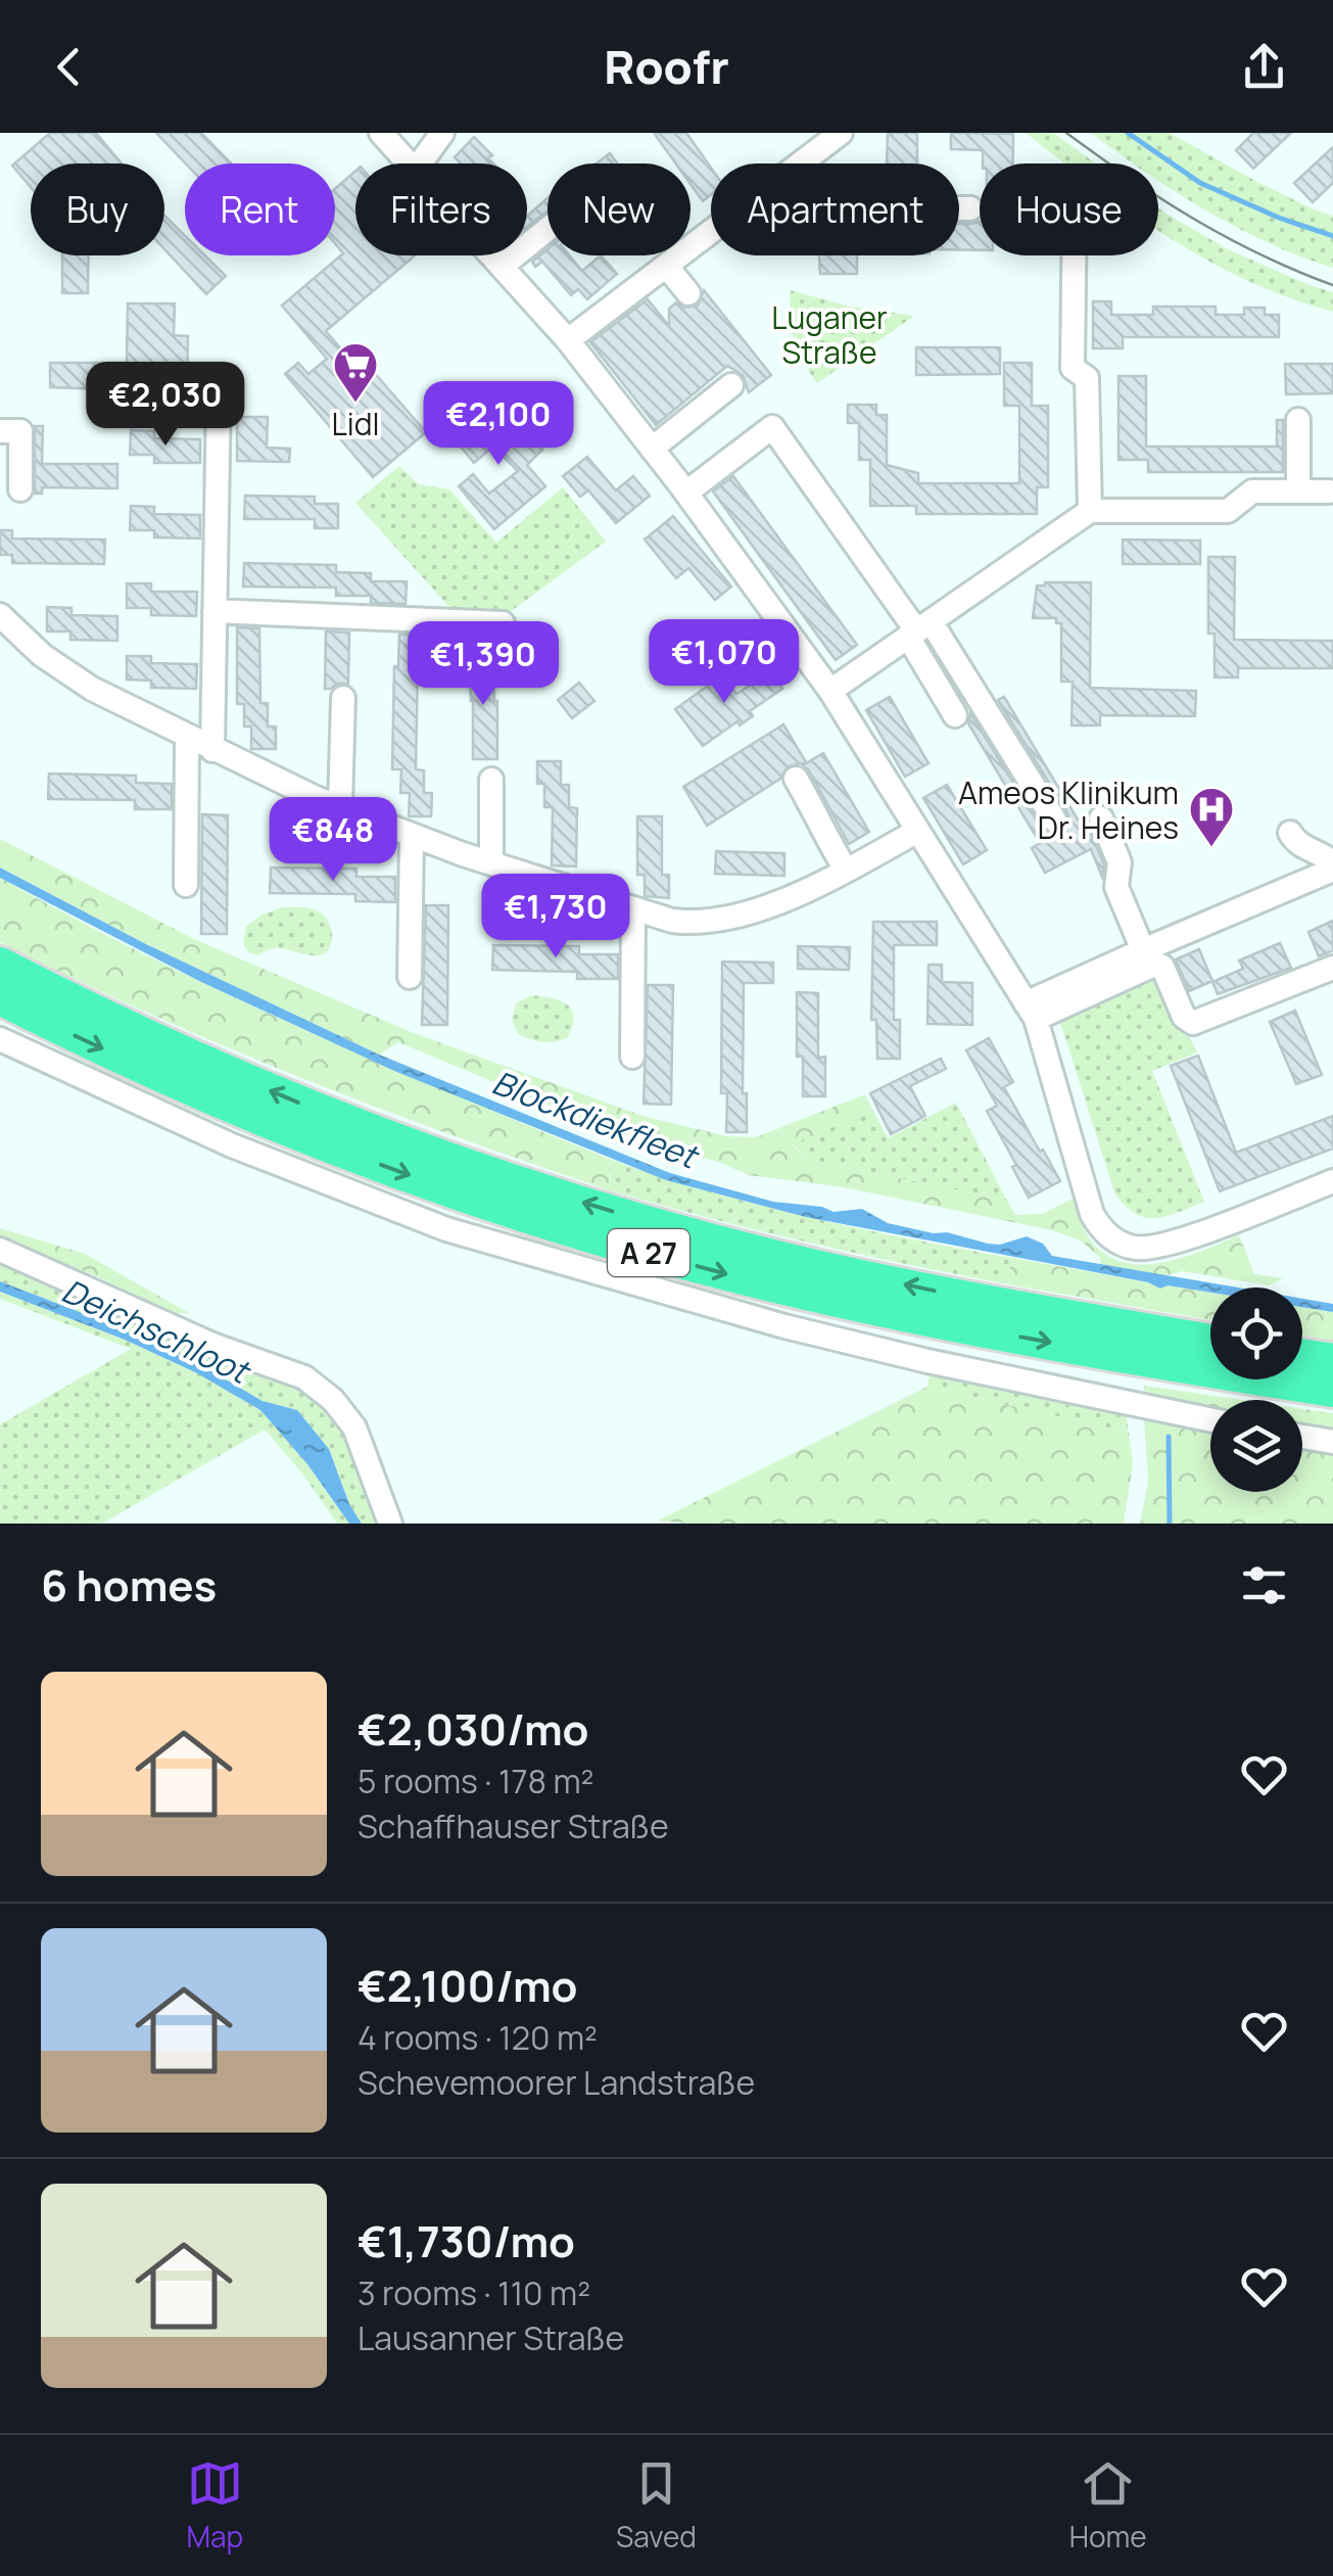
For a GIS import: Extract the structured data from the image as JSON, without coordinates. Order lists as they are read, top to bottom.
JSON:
{
  "streets": {
    "highway": ["A 27"]
  },
  "water": ["Blockdiekfleet", "Deichschloot"],
  "parks": ["Luganer Straße"],
  "places": {
    "supermarket": ["Lidl"],
    "hospital": ["Ameos Klinikum Dr. Heines"]
  },
  "page": {
    "header": "Roofr",
    "chip": [
      "Buy",
      "Rent",
      "Filters",
      "New",
      "Apartment",
      "House"
    ],
    "price": [
      "€2,030",
      "€2,100",
      "€1,070",
      "€1,390",
      "€848",
      "€1,730"
    ],
    "heading": "6 homes",
    "list": [
      {
        "name": "€2,030/mo",
        "note": "5 rooms · 178 m² · Schaffhauser Straße"
      },
      {
        "name": "€2,100/mo",
        "note": "4 rooms · 120 m² · Schevemoorer Landstraße"
      },
      {
        "name": "€1,730/mo",
        "note": "3 rooms · 110 m² · Lausanner Straße"
      }
    ],
    "tabs": ["Map", "Saved", "Home"]
  }
}
